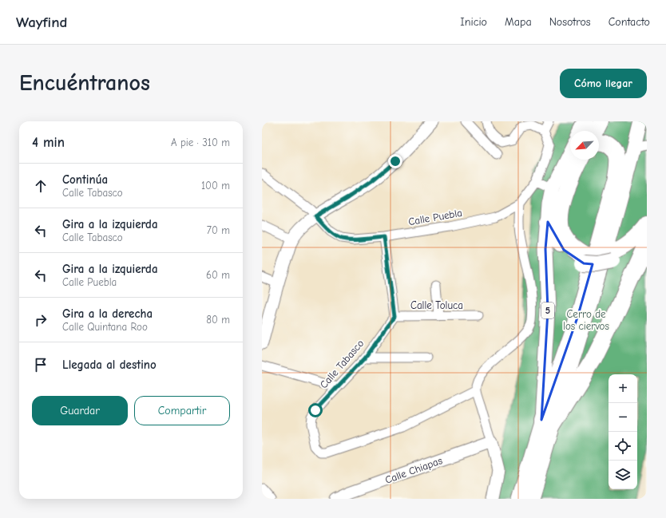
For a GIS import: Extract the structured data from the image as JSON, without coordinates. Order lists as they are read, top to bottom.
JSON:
{
  "streets": {
    "main road": ["5"],
    "street": [
      "Calle Puebla",
      "Calle Toluca",
      "Calle Tabasco",
      "Calle Chiapas"
    ]
  },
  "crossings": [
    ["Calle Toluca", "Calle Tabasco"]
  ],
  "parks": ["Cerro de los ciervos"],
  "north": "bottom left",
  "page": {
    "header": "Wayfind",
    "nav": [
      "Inicio",
      "Mapa",
      "Nosotros",
      "Contacto"
    ],
    "buttons": [
      "Cómo llegar",
      ["Guardar", "Compartir"]
    ],
    "title": "Encuéntranos",
    "heading": ["4 min", "A pie · 310 m"],
    "list": [
      ["Continúa", "Calle Tabasco", "100 m"],
      ["Gira a la izquierda", "Calle Tabasco", "70 m"],
      ["Gira a la izquierda", "Calle Puebla", "60 m"],
      ["Gira a la derecha", "Calle Quintana Roo", "80 m"],
      "Llegada al destino"
    ],
    "map_buttons": ["+", "−"]
  }
}
